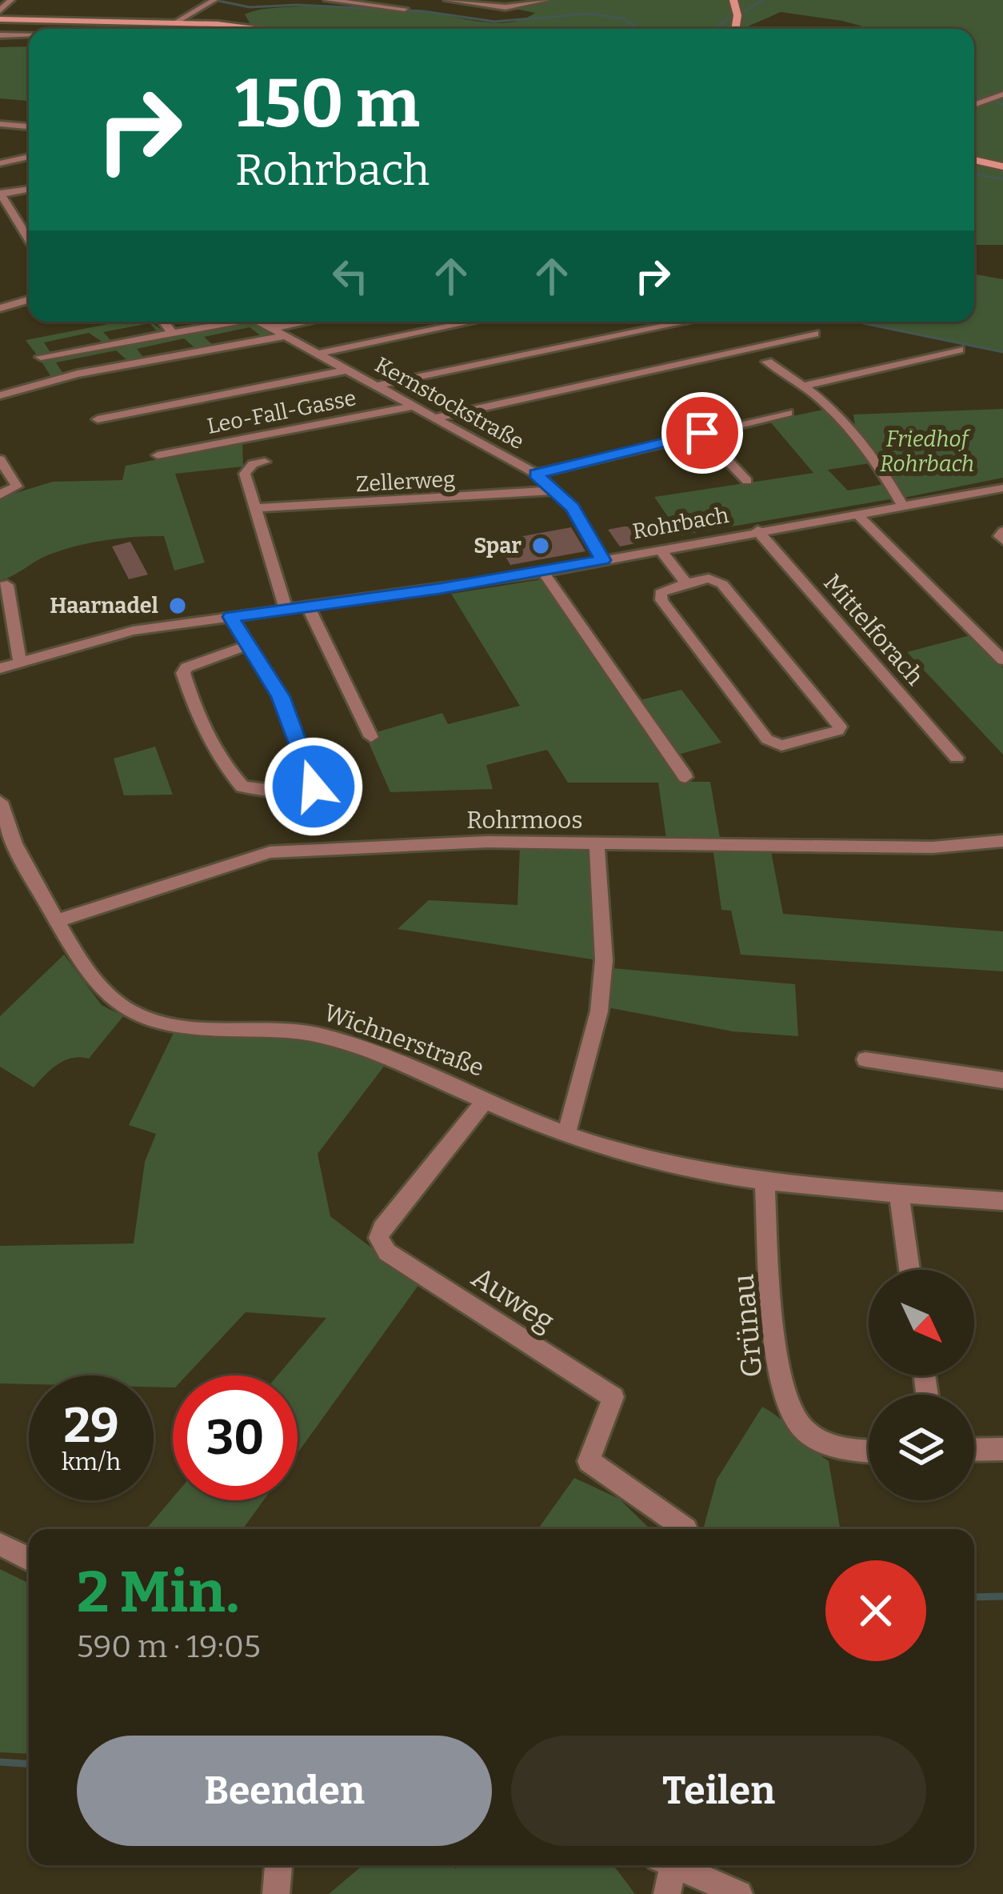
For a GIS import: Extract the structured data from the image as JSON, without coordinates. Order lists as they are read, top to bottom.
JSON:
{
  "streets": {
    "street": [
      "Kernstockstraße",
      "Leo-Fall-Gasse",
      "Zellerweg",
      "Rohrbach",
      "Mittelforach",
      "Rohrmoos",
      "Wichnerstraße",
      "Auweg",
      "Grünau"
    ]
  },
  "crossings": [
    ["Kernstockstraße", "Leo-Fall-Gasse"],
    ["Kernstockstraße", "Zellerweg"],
    ["Kernstockstraße", "Rohrbach"],
    ["Rohrbach", "Mittelforach"],
    ["Rohrmoos", "Wichnerstraße"],
    ["Wichnerstraße", "Auweg"],
    ["Wichnerstraße", "Grünau"]
  ],
  "parks": ["Friedhof Rohrbach"],
  "places": ["Spar", "Haarnadel"],
  "north": "bottom right",
  "page": {
    "turn": ["150 m", "Rohrbach"],
    "speed": "29 km/h",
    "limit": "30",
    "heading": ["2 Min.", "590 m · 19:05"],
    "buttons": ["Beenden", "Teilen"]
  }
}
